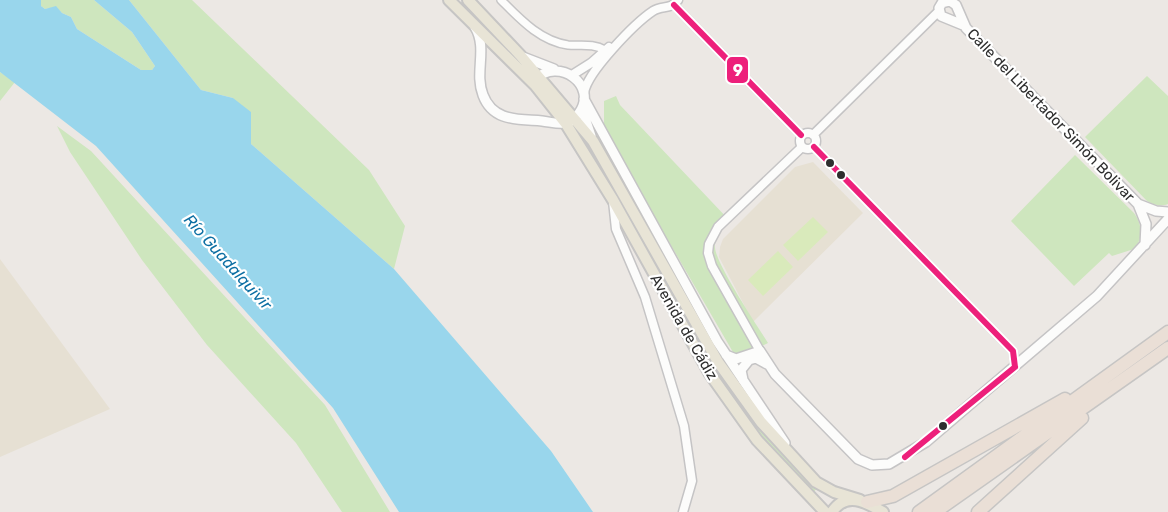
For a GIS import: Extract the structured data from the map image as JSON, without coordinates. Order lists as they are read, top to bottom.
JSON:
{
  "streets": {
    "main road": ["Calle del Libertador Simón Bolivar", "Avenida de Cádiz"]
  },
  "water": ["Río Guadalquivir"],
  "lines": ["transit line 9"]
}
